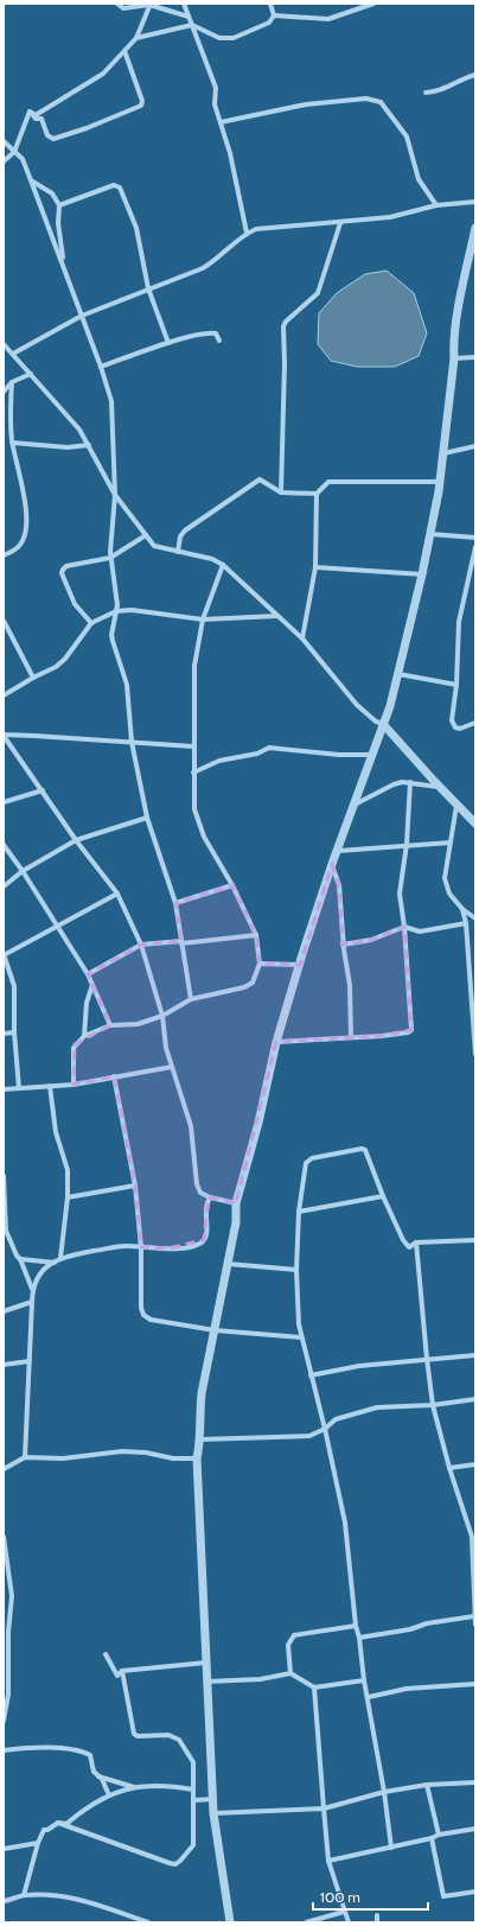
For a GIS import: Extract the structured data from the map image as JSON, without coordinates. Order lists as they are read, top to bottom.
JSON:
{
  "scale_bar": "100 m"
}
